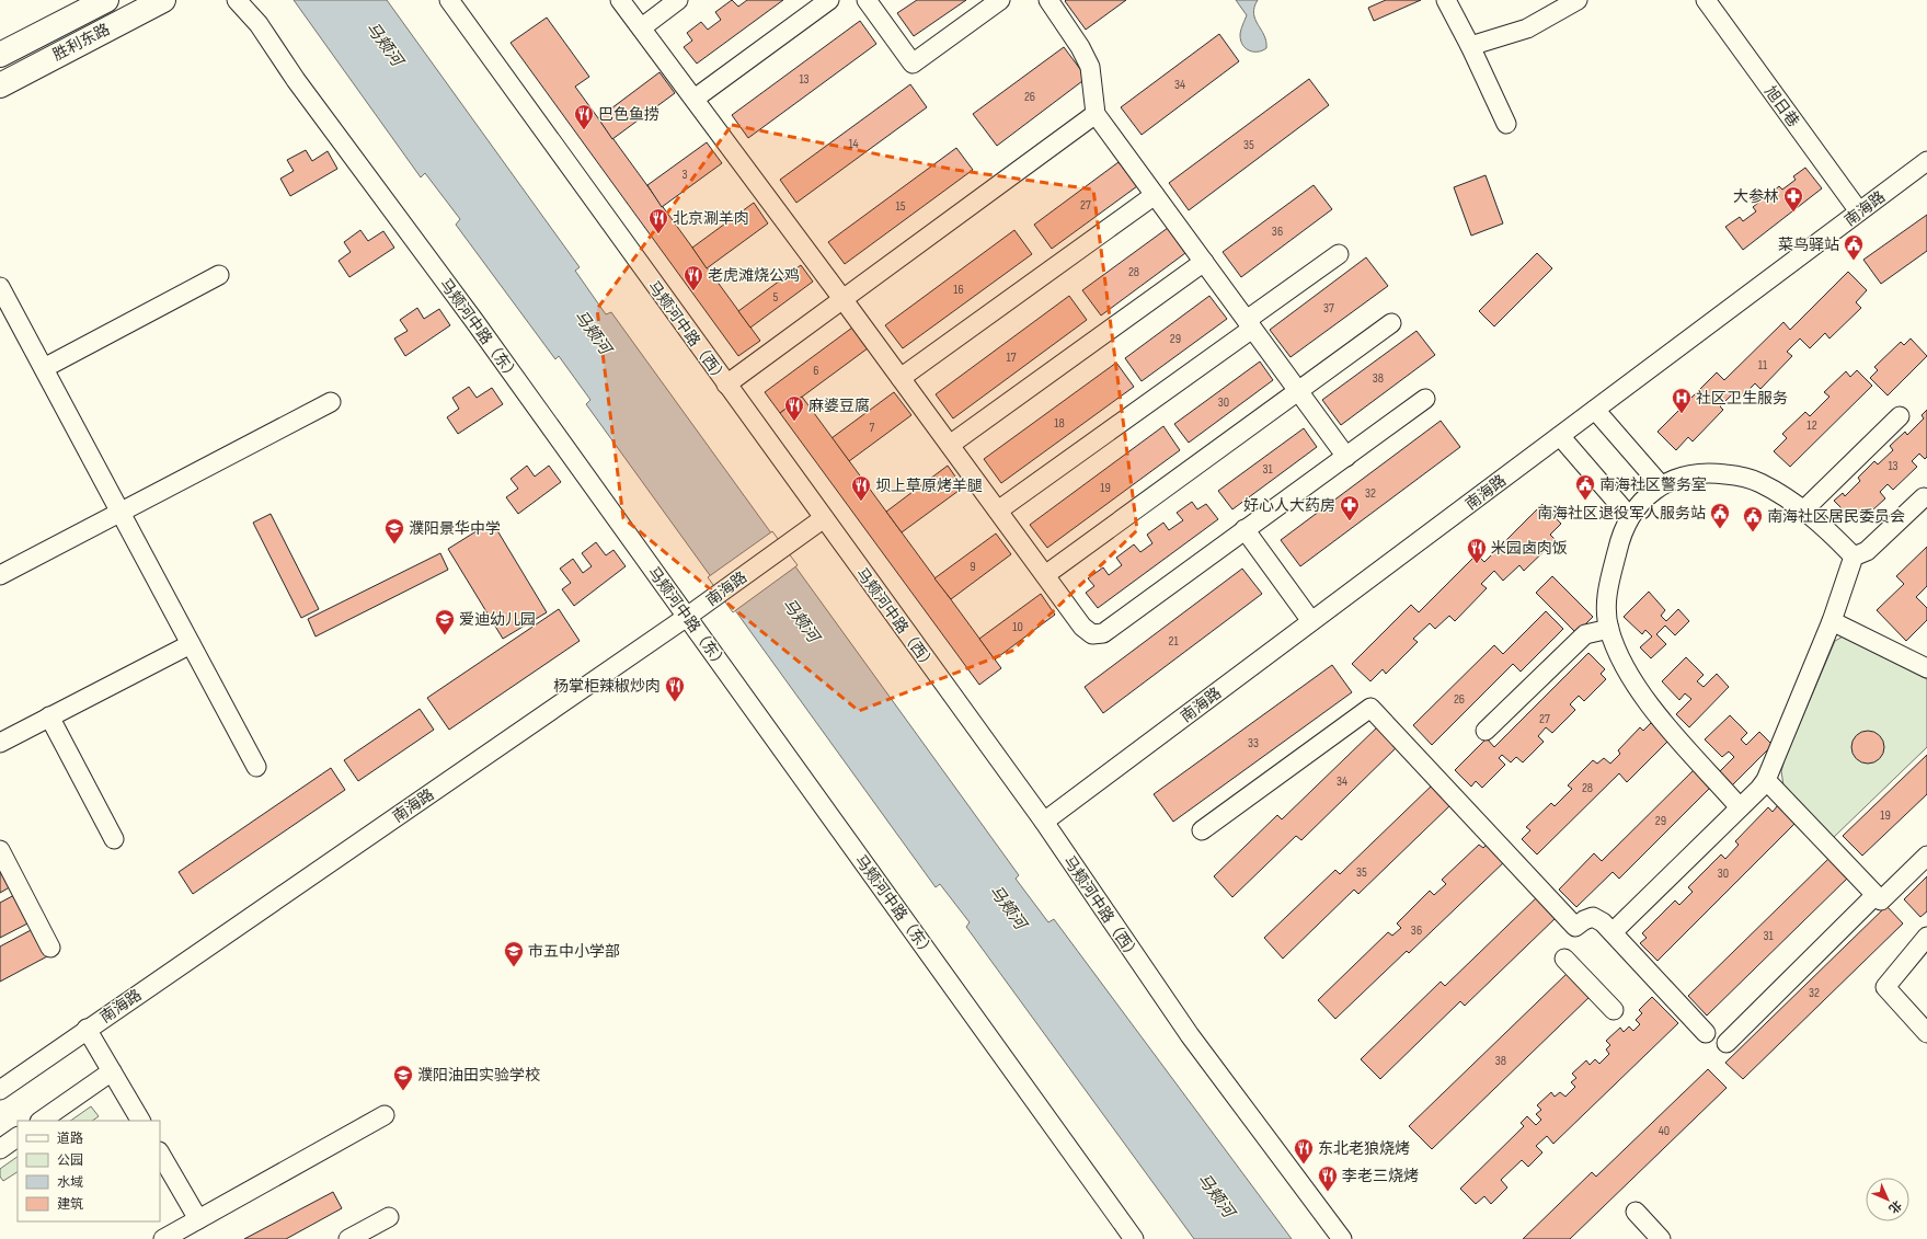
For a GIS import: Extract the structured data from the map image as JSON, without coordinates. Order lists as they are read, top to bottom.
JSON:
{
  "streets": {
    "main road": ["胜利东路"],
    "street": [
      "旭日巷",
      "南海路",
      "马颊河中路（东）",
      "马颊河中路（西）"
    ]
  },
  "crossings": [
    ["旭日巷", "南海路"],
    ["南海路", "马颊河中路（东）"],
    ["南海路", "马颊河中路（西）"]
  ],
  "water": ["马颊河"],
  "places": {
    "restaurant": [
      "巴色鱼捞",
      "北京涮羊肉",
      "老虎滩烧公鸡",
      "麻婆豆腐",
      "坝上草原烤羊腿",
      "米园卤肉饭",
      "杨掌柜辣椒炒肉",
      "东北老狼烧烤",
      "李老三烧烤"
    ],
    "pharmacy": ["大参林", "好心人大药房"],
    "public building": [
      "菜鸟驿站",
      "南海社区警务室",
      "南海社区退役军人服务站",
      "南海社区居民委员会"
    ],
    "hospital": ["社区卫生服务"],
    "school or university": [
      "濮阳景华中学",
      "爱迪幼儿园",
      "市五中小学部",
      "濮阳油田实验学校"
    ]
  },
  "house_numbers": [
    "13",
    "34",
    "26",
    "14",
    "35",
    "3",
    "27",
    "15",
    "36",
    "28",
    "16",
    "5",
    "37",
    "29",
    "17",
    "11",
    "6",
    "38",
    "30",
    "18",
    "12",
    "7",
    "13",
    "31",
    "19",
    "32",
    "9",
    "10",
    "21",
    "26",
    "27",
    "33",
    "34",
    "28",
    "19",
    "29",
    "35",
    "30",
    "36",
    "31",
    "32",
    "38",
    "40"
  ],
  "legend": [
    "道路",
    "公园",
    "水域",
    "建筑"
  ],
  "north": "bottom right"
}
